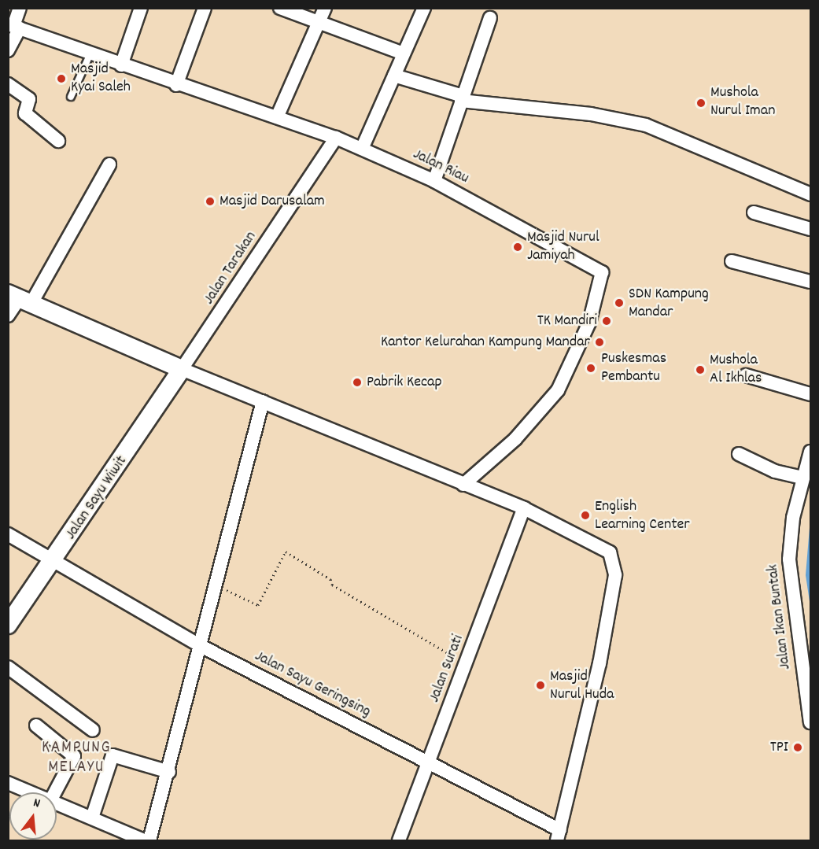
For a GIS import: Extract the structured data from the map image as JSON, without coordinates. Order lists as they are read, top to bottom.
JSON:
{
  "streets": {
    "main road": ["Jalan Sayu Wiwit"],
    "street": [
      "Jalan Riau",
      "Jalan Tarakan",
      "Jalan Ikan Buntak",
      "Jalan Surati",
      "Jalan Sayu Geringsing"
    ]
  },
  "crossings": [
    ["Jalan Riau", "Jalan Tarakan"],
    ["Jalan Tarakan", "Jalan Sayu Wiwit"],
    ["Jalan Sayu Wiwit", "Jalan Sayu Geringsing"],
    ["Jalan Surati", "Jalan Sayu Geringsing"]
  ],
  "districts": ["KAMPUNG MELAYU"],
  "places": [
    "Masjid Kyai Saleh",
    "Mushola Nurul Iman",
    "Masjid Darusalam",
    "Masjid Nurul Jamiyah",
    "SDN Kampung Mandar",
    "TK Mandiri",
    "Kantor Kelurahan Kampung Mandar",
    "Puskesmas Pembantu",
    "Mushola Al Ikhlas",
    "Pabrik Kecap",
    "English Learning Center",
    "Masjid Nurul Huda",
    "TPI"
  ],
  "north": "top"
}
